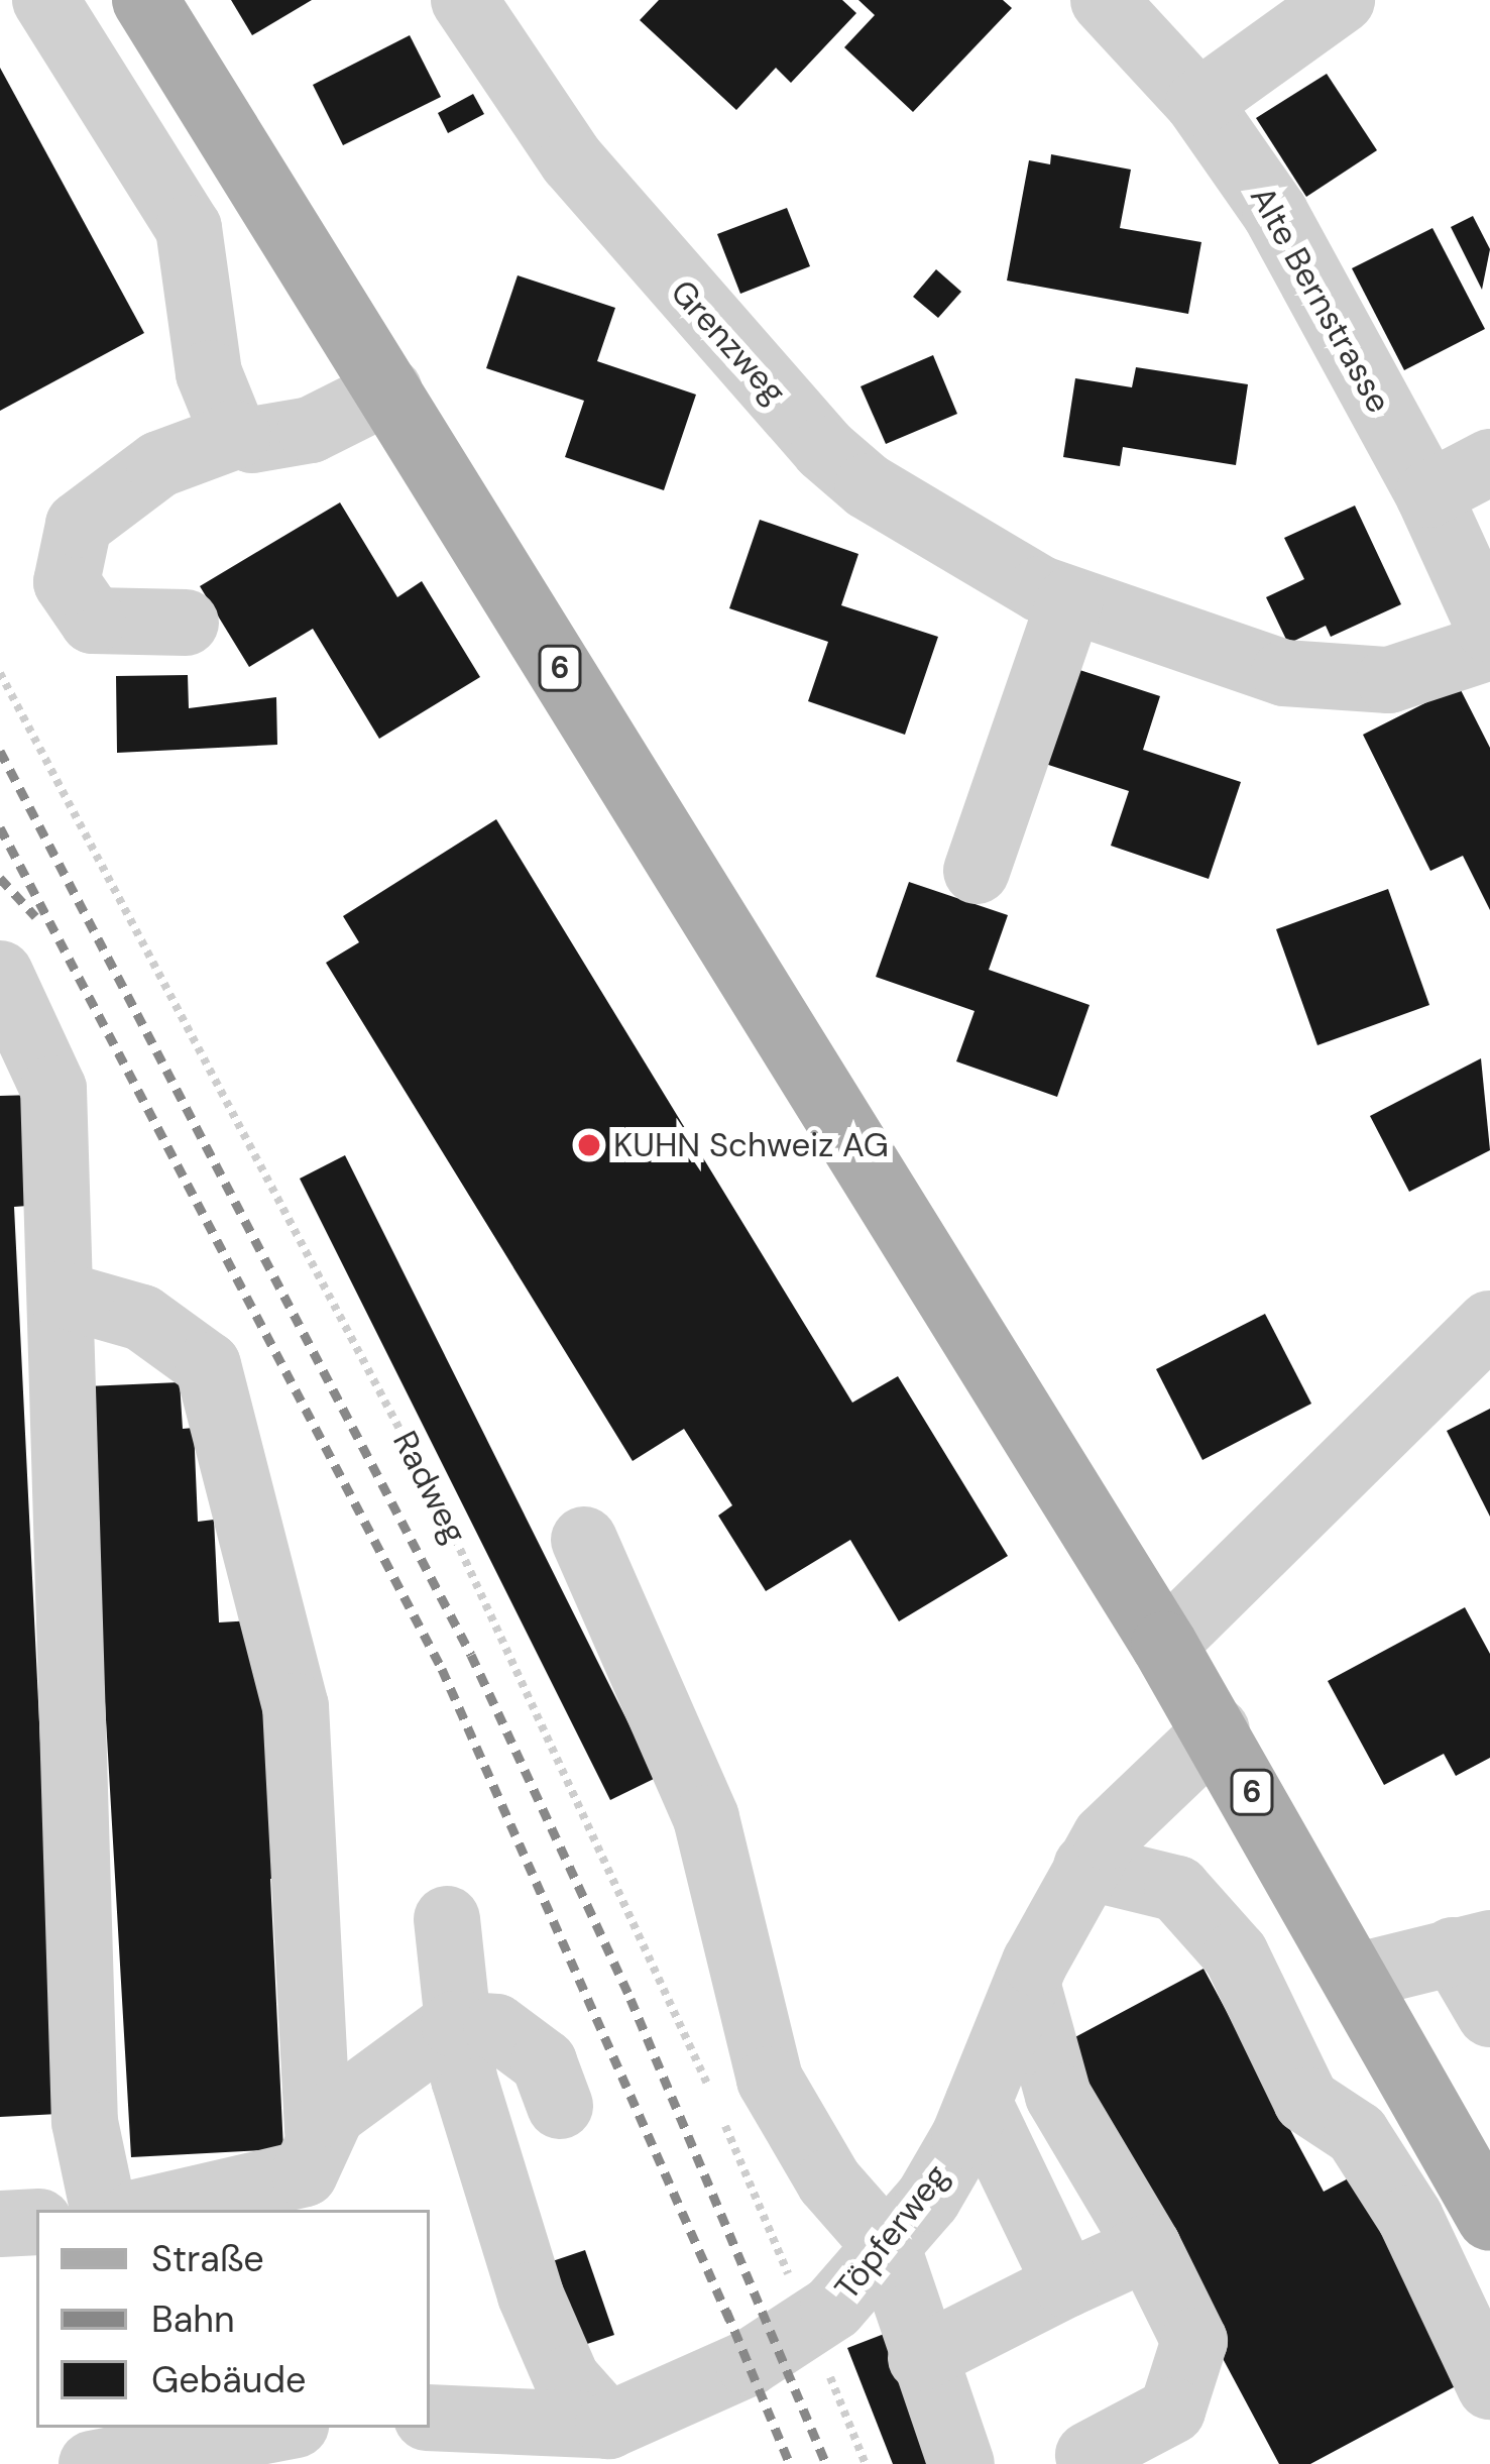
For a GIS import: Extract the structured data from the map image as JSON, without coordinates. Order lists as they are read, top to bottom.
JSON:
{
  "streets": {
    "main road": ["6"],
    "street": ["Alte Bernstrasse", "Grenzweg", "Töpferweg"],
    "path": ["Radweg"]
  },
  "crossings": [
    ["6", "Töpferweg"]
  ],
  "places": ["KUHN Schweiz AG"],
  "legend": ["Straße", "Bahn", "Gebäude"]
}
